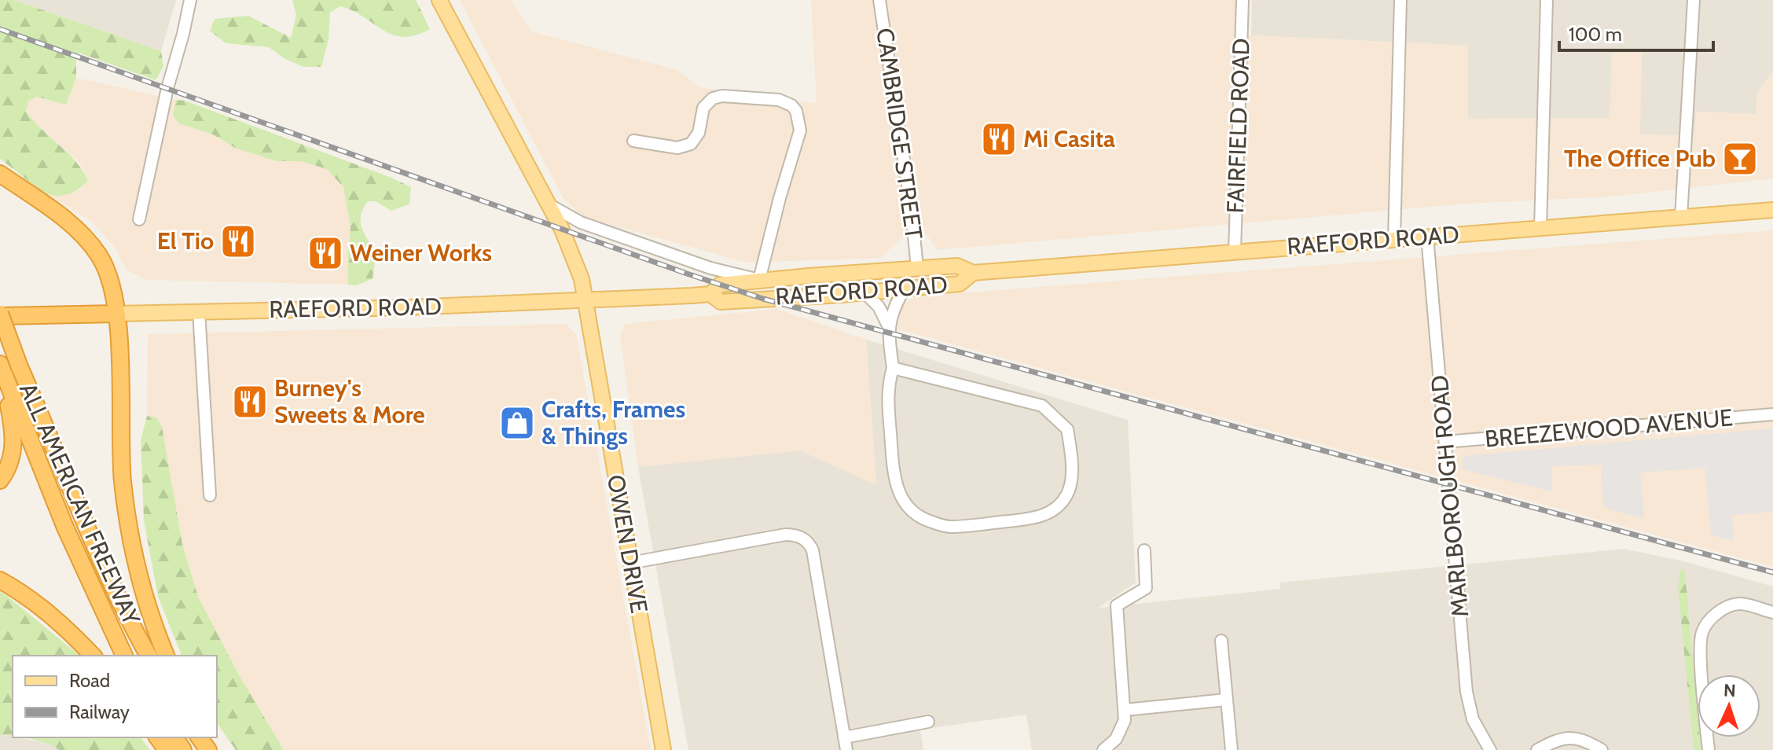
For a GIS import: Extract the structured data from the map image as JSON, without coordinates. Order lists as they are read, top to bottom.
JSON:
{
  "streets": {
    "highway": ["RAEFORD ROAD", "ALL AMERICAN FREEWAY"],
    "main road": ["OWEN DRIVE"],
    "street": [
      "FAIRFIELD ROAD",
      "CAMBRIDGE STREET",
      "BREEZEWOOD AVENUE",
      "MARLBOROUGH ROAD"
    ]
  },
  "crossings": [
    ["FAIRFIELD ROAD", "RAEFORD ROAD"],
    ["CAMBRIDGE STREET", "RAEFORD ROAD"],
    ["RAEFORD ROAD", "MARLBOROUGH ROAD"],
    ["RAEFORD ROAD", "ALL AMERICAN FREEWAY"],
    ["RAEFORD ROAD", "OWEN DRIVE"],
    ["BREEZEWOOD AVENUE", "MARLBOROUGH ROAD"]
  ],
  "places": {
    "restaurant": [
      "Mi Casita",
      "El Tio",
      "Weiner Works",
      "Burney's Sweets & More"
    ],
    "bar": ["The Office Pub"],
    "shop": ["Crafts, Frames & Things"]
  },
  "legend": ["Road", "Railway"],
  "scale_bar": "100 m",
  "north": "top"
}
